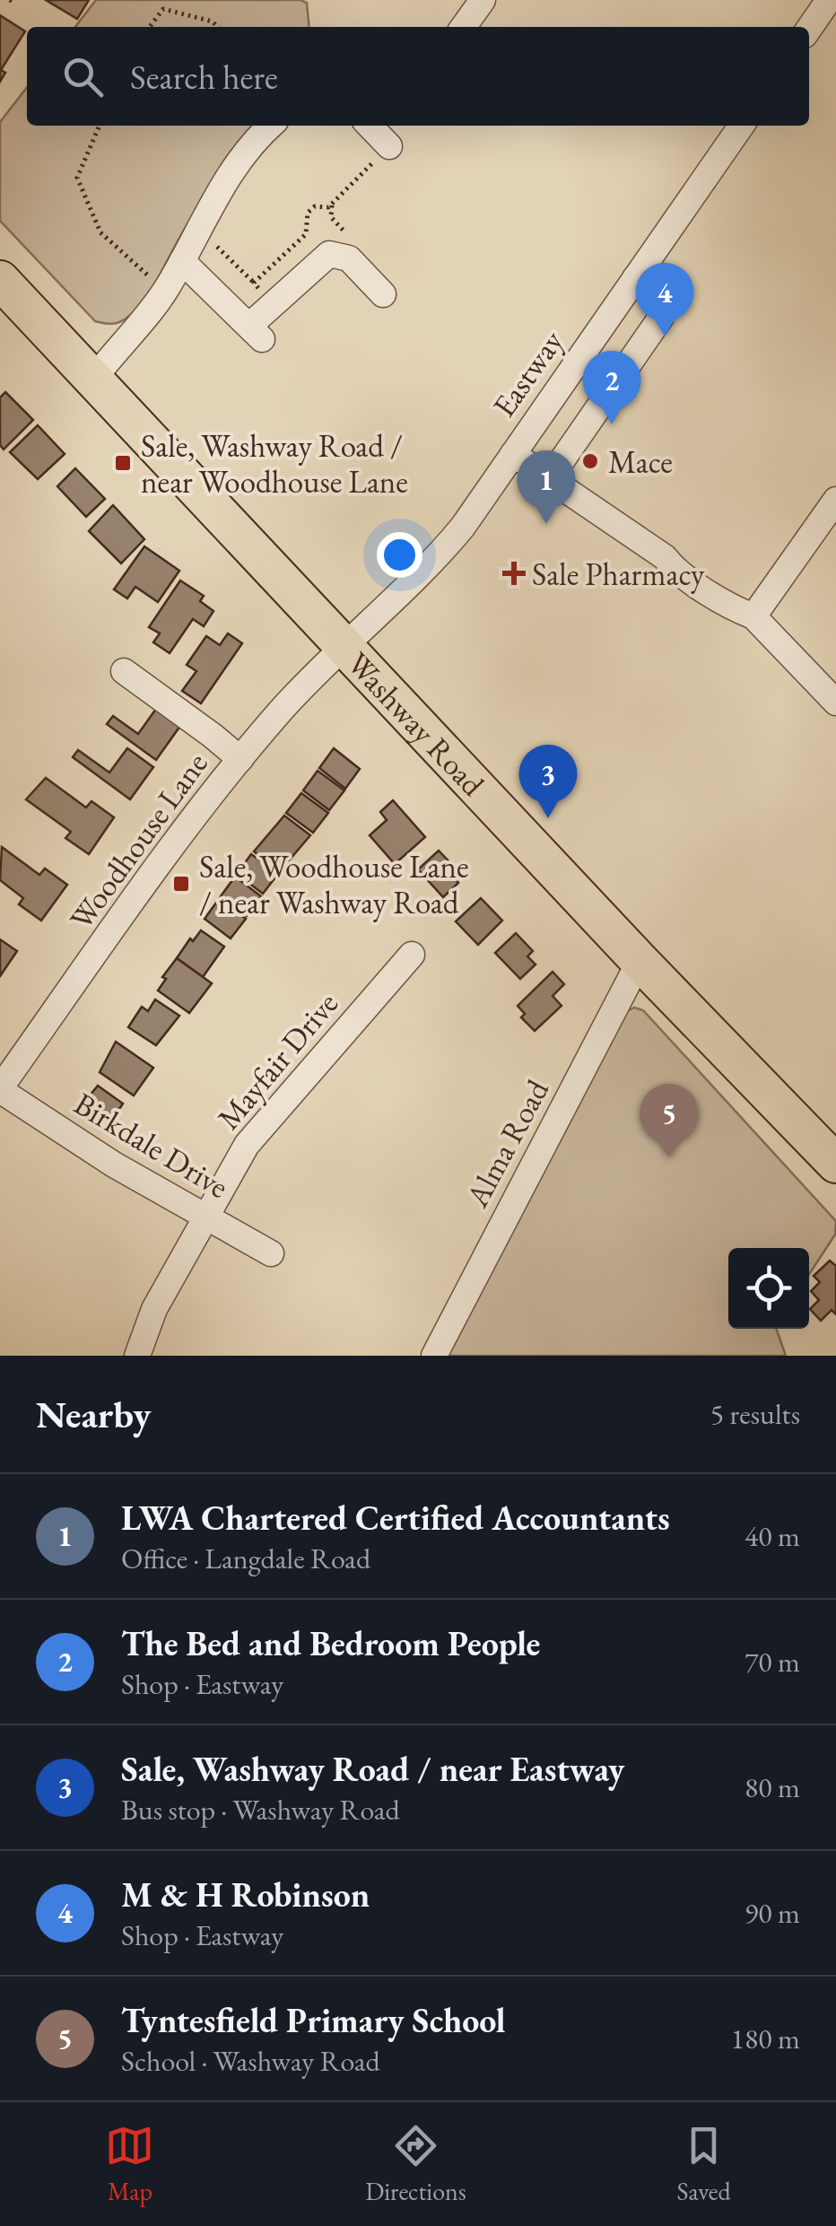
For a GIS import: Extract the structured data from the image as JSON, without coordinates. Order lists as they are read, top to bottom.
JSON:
{
  "streets": {
    "highway": ["Washway Road"],
    "street": [
      "Eastway",
      "Woodhouse Lane",
      "Mayfair Drive",
      "Alma Road",
      "Birkdale Drive"
    ]
  },
  "crossings": [
    ["Eastway", "Washway Road"],
    ["Eastway", "Woodhouse Lane"],
    ["Washway Road", "Woodhouse Lane"],
    ["Washway Road", "Alma Road"],
    ["Woodhouse Lane", "Birkdale Drive"],
    ["Mayfair Drive", "Birkdale Drive"]
  ],
  "places": {
    "other": ["Mace"],
    "transit": ["Sale, Washway Road / near Woodhouse Lane", "Sale, Woodhouse Lane / near Washway Road"],
    "health": ["Sale Pharmacy"]
  },
  "page": {
    "search": "Search here",
    "pins": [
      "4",
      "2",
      "1",
      "3",
      "5"
    ],
    "heading": ["Nearby", "5 results"],
    "list": [
      {
        "mark": "1",
        "name": "LWA Chartered Certified Accountants",
        "note": "Office · Langdale Road",
        "value": "40 m"
      },
      {
        "mark": "2",
        "name": "The Bed and Bedroom People",
        "note": "Shop · Eastway",
        "value": "70 m"
      },
      {
        "mark": "3",
        "name": "Sale, Washway Road / near Eastway",
        "note": "Bus stop · Washway Road",
        "value": "80 m"
      },
      {
        "mark": "4",
        "name": "M & H Robinson",
        "note": "Shop · Eastway",
        "value": "90 m"
      },
      {
        "mark": "5",
        "name": "Tyntesfield Primary School",
        "note": "School · Washway Road",
        "value": "180 m"
      }
    ],
    "nav": ["Map", "Directions", "Saved"]
  }
}
